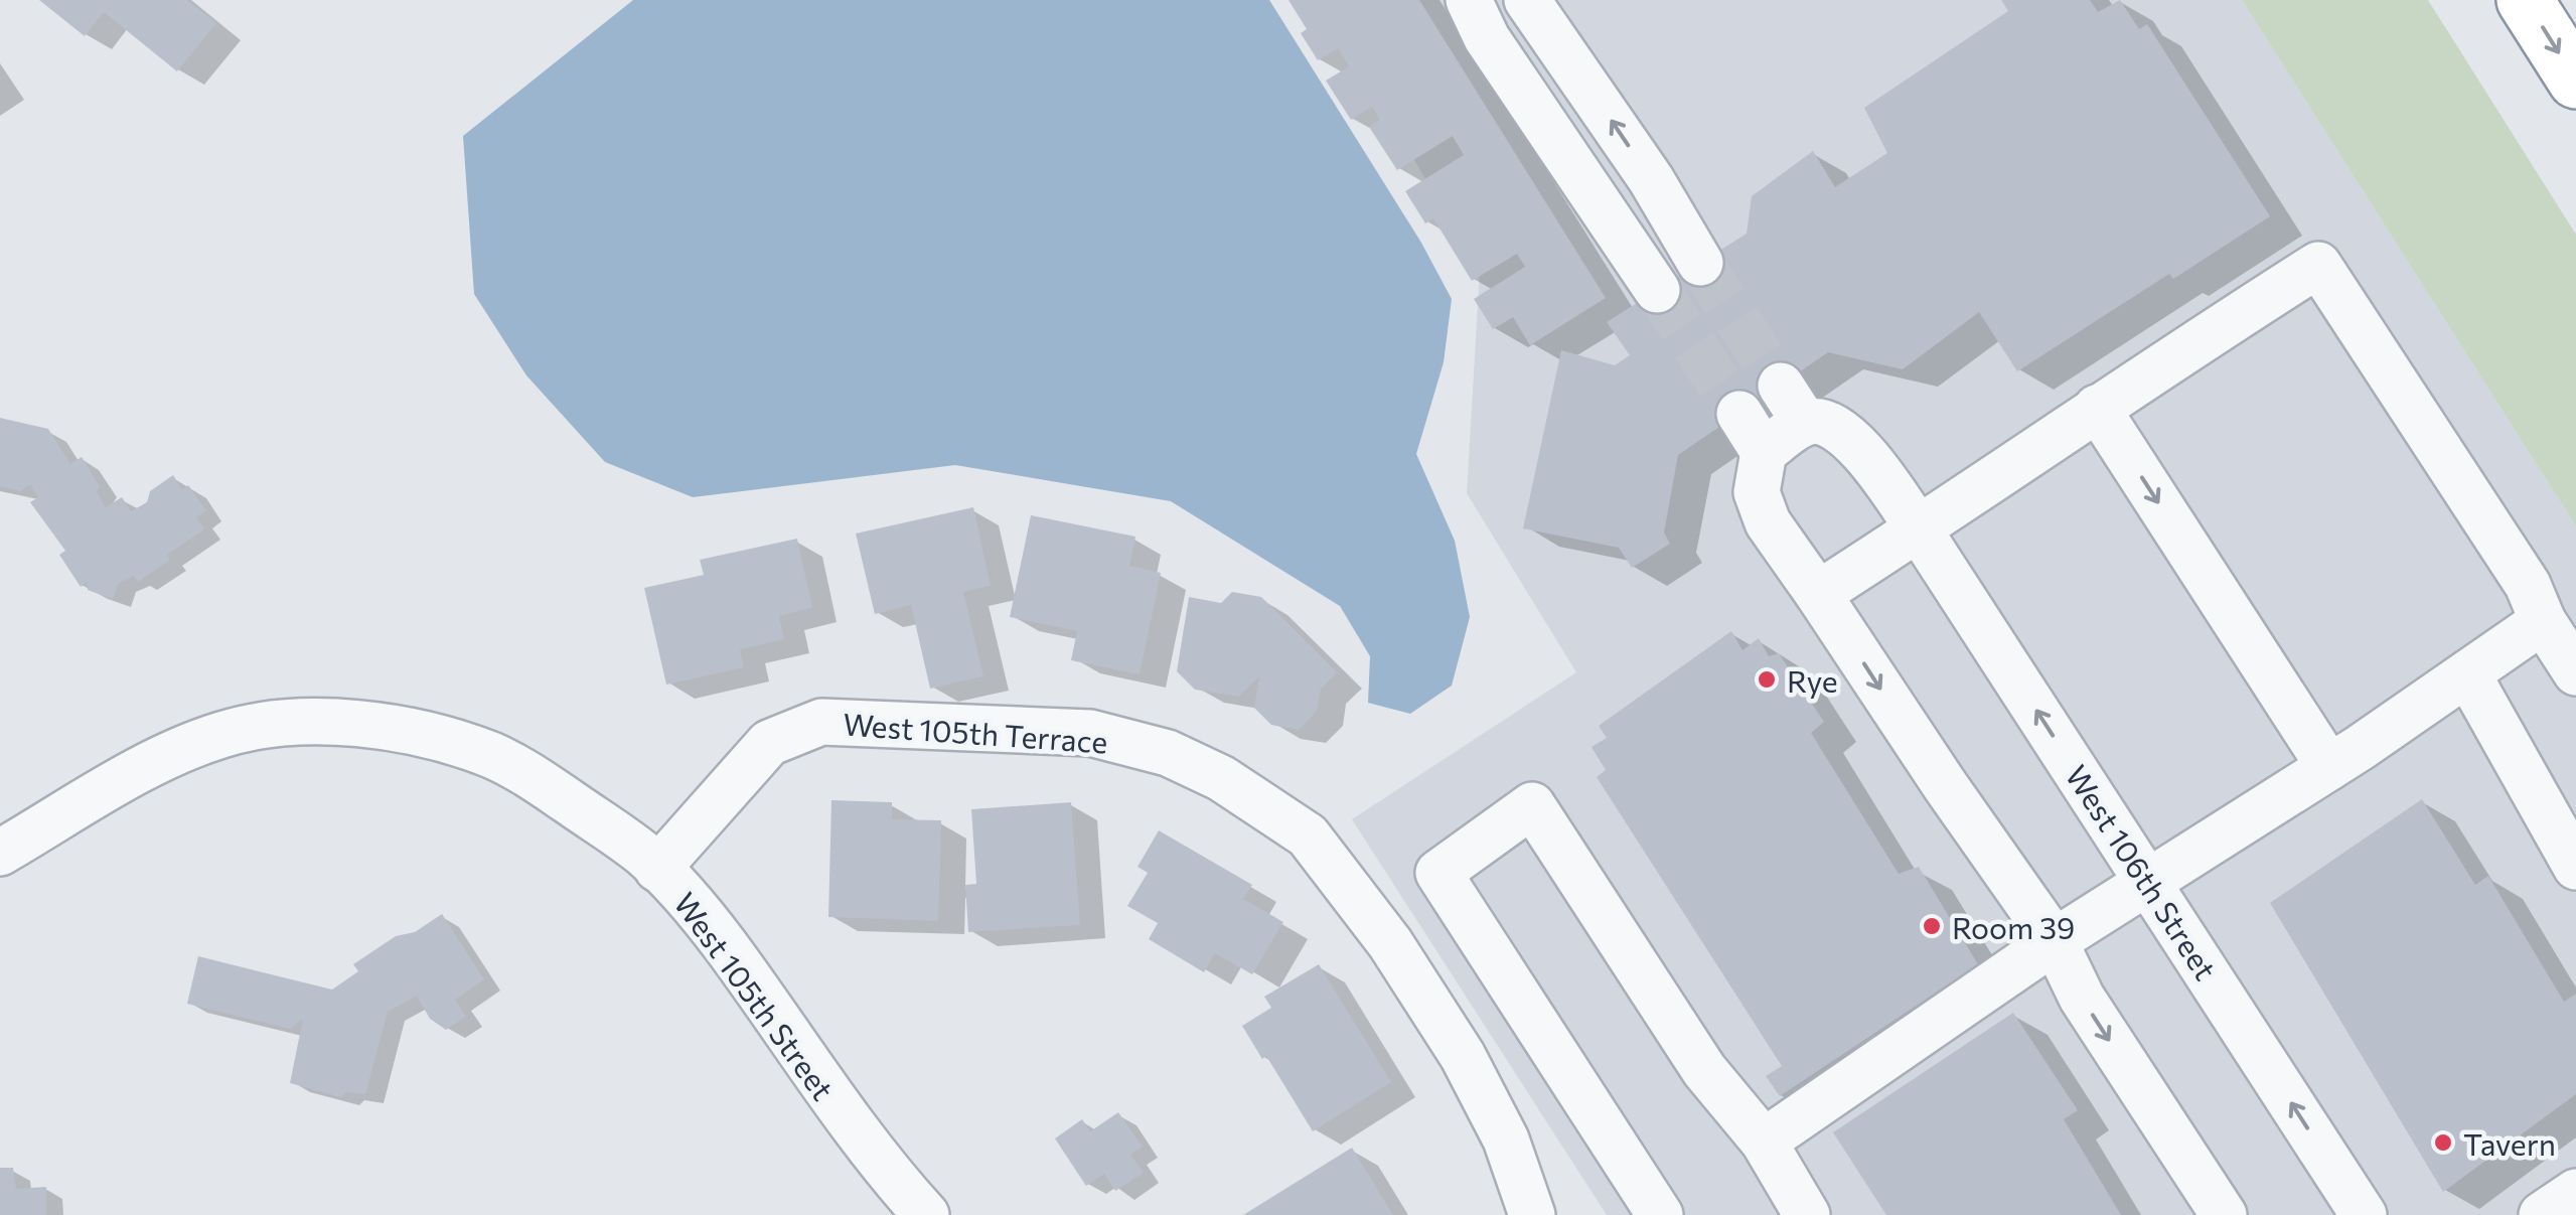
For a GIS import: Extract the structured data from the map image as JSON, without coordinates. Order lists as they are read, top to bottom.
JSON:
{
  "streets": {
    "street": ["West 105th Terrace", "West 106th Street", "West 105th Street"]
  },
  "crossings": [
    ["West 105th Terrace", "West 105th Street"]
  ],
  "places": ["Rye", "Room 39", "Tavern"]
}
